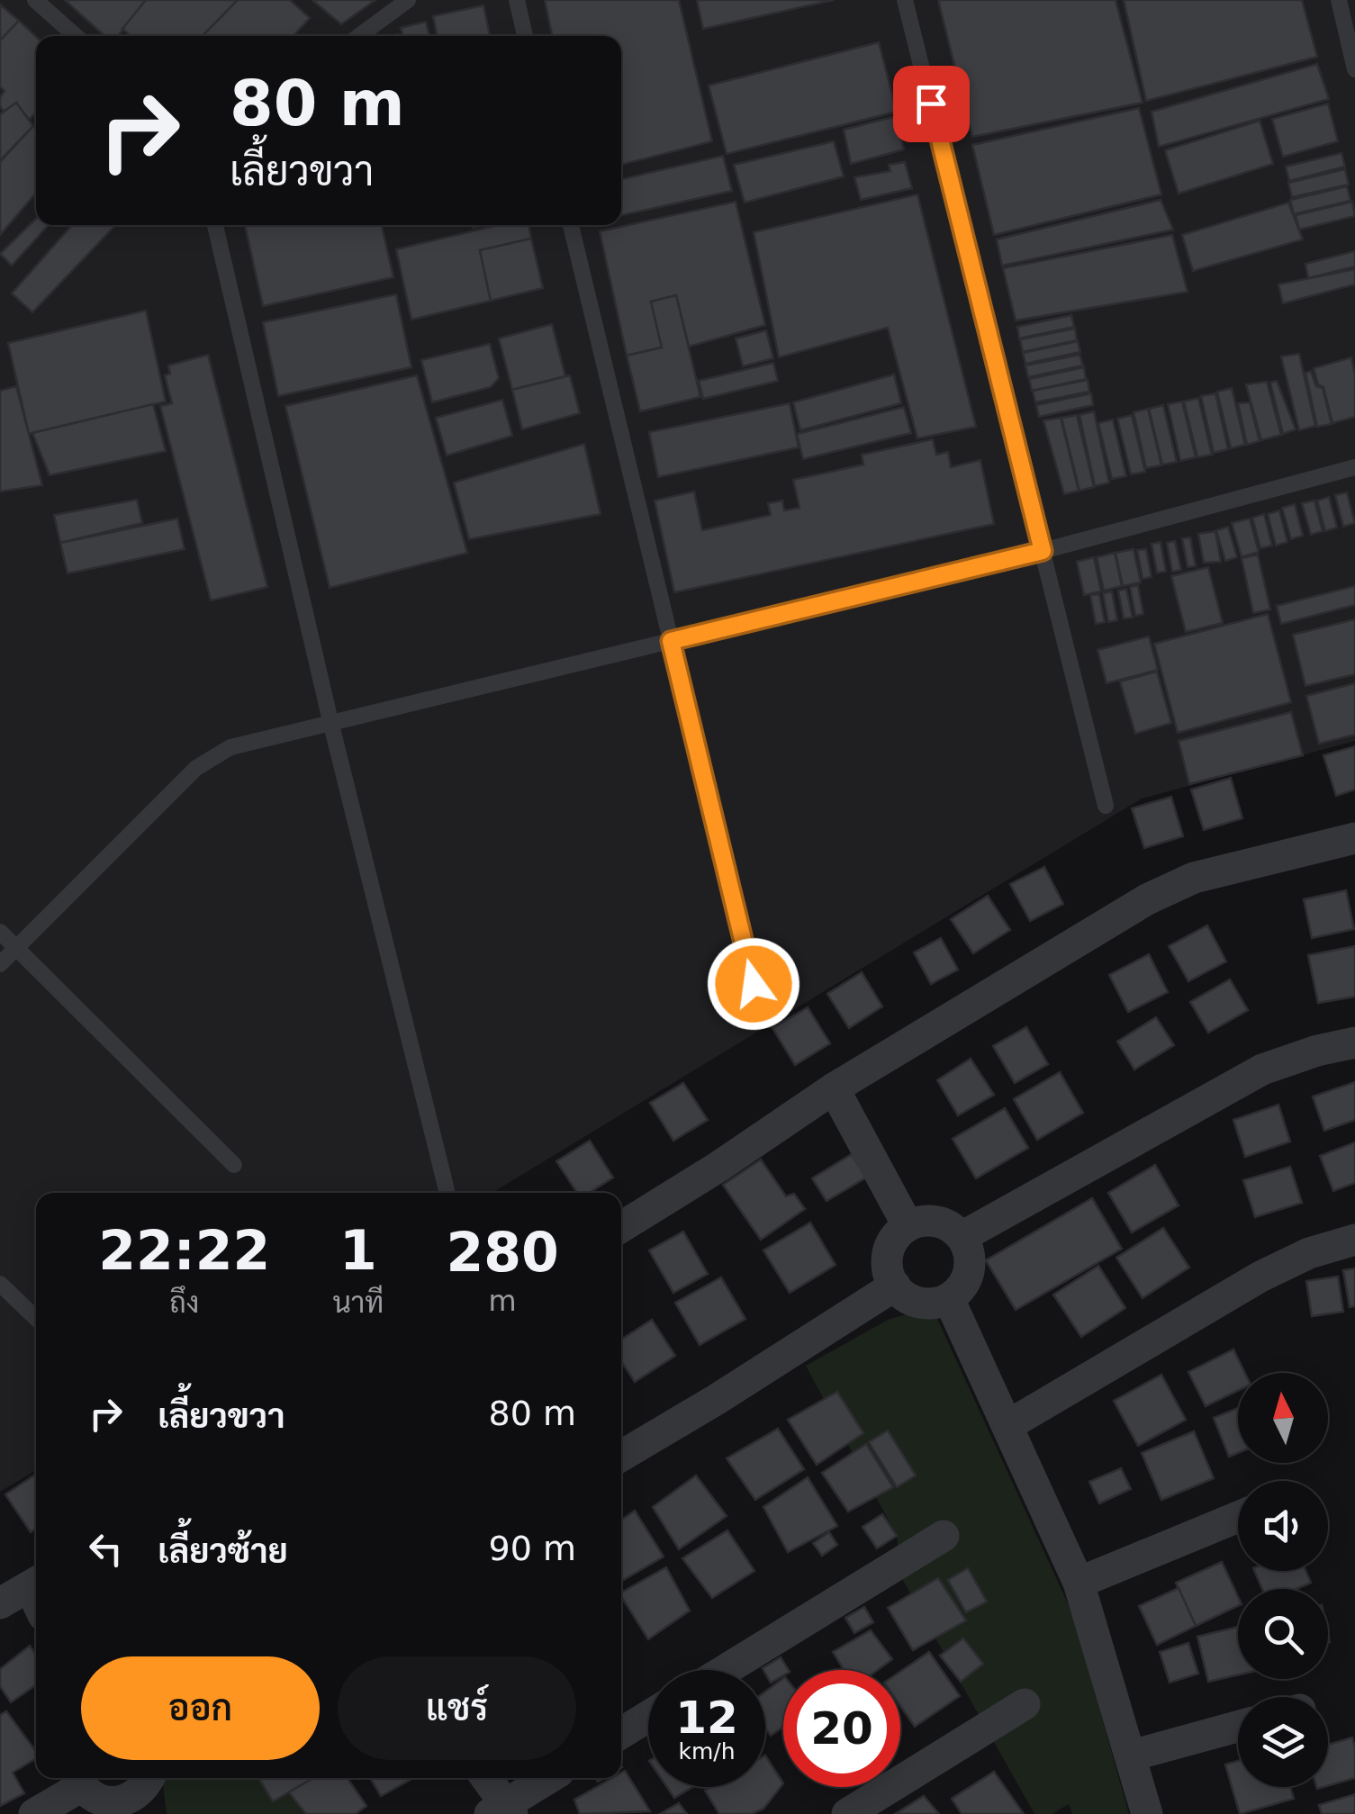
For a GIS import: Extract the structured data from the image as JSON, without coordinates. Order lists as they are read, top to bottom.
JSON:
{
  "north": "top",
  "page": {
    "turn": ["80 m", "เลี้ยวขวา"],
    "eta": [
      "22:22",
      "ถึง",
      "1",
      "นาที",
      "280",
      "m"
    ],
    "list": [
      {
        "name": "เลี้ยวขวา",
        "value": "80 m"
      },
      {
        "name": "เลี้ยวซ้าย",
        "value": "90 m"
      }
    ],
    "buttons": ["ออก", "แชร์"],
    "speed": "12 km/h",
    "limit": "20"
  }
}
